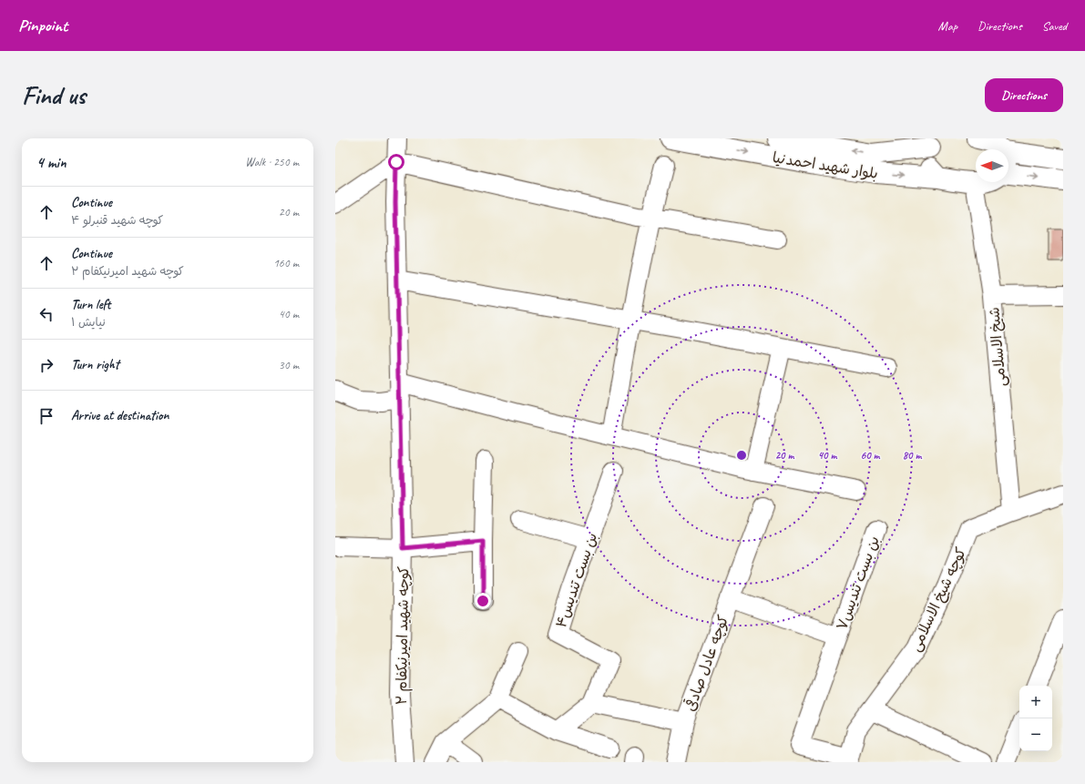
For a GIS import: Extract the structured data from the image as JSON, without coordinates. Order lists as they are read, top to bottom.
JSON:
{
  "streets": {
    "main road": ["بلوار شهید احمدنیا"],
    "street": [
      "شیخ الاسلامی",
      "بن بست تندیس۴",
      "بن بست تندیس۷",
      "کوچه شیخ الاسلامی",
      "کوچه شهید امیرنیکفام ۲",
      "کوچه عادل صادقی"
    ]
  },
  "crossings": [
    ["بلوار شهید احمدنیا", "شیخ الاسلامی"],
    ["شیخ الاسلامی", "کوچه شیخ الاسلامی"],
    ["بن بست تندیس۴", "کوچه عادل صادقی"],
    ["بن بست تندیس۷", "کوچه شیخ الاسلامی"],
    ["بن بست تندیس۷", "کوچه عادل صادقی"]
  ],
  "north": "left",
  "page": {
    "header": "Pinpoint",
    "nav": ["Map", "Directions", "Saved"],
    "buttons": "Directions",
    "title": "Find us",
    "heading": ["4 min", "Walk · 250 m"],
    "list": [
      ["Continue", "کوچه شهید قنبرلو ۴", "20 m"],
      ["Continue", "کوچه شهید امیرنیکفام ۲", "160 m"],
      ["Turn left", "نیایش ۱", "40 m"],
      ["Turn right", "30 m"],
      "Arrive at destination"
    ],
    "map_buttons": ["+", "−"]
  },
  "rings": [
    "20 m",
    "40 m",
    "60 m",
    "80 m"
  ]
}
